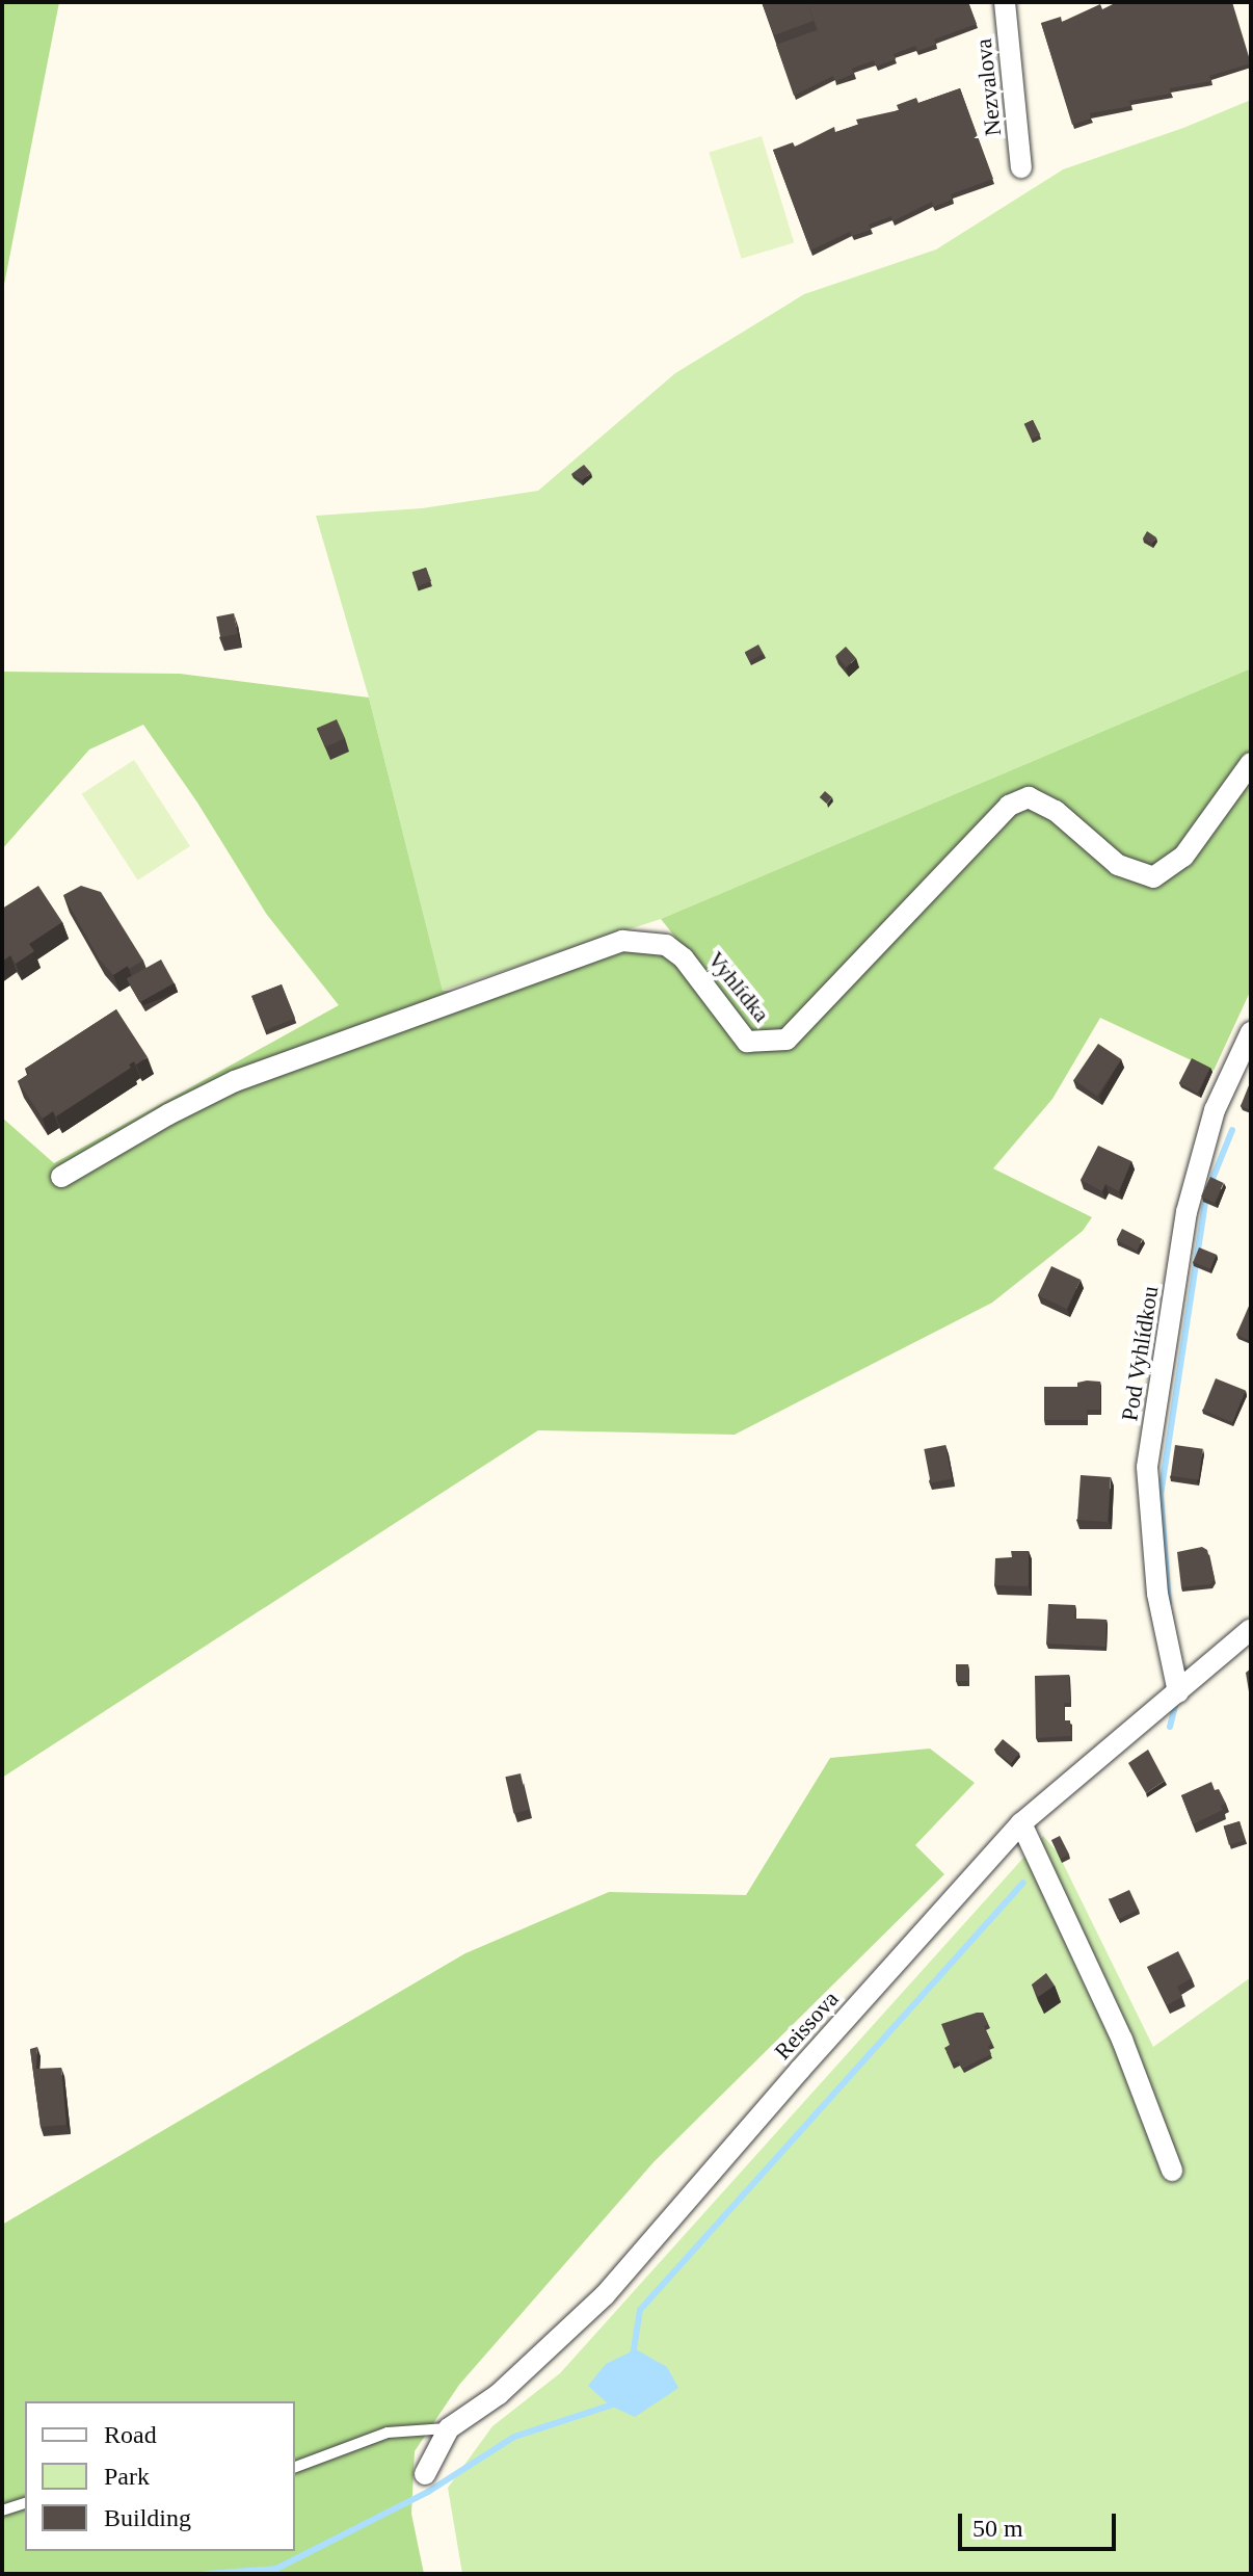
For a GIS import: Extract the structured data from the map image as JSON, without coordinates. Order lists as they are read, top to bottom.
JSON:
{
  "streets": {
    "street": [
      "Nezvalova",
      "Vyhlídka",
      "Pod Vyhlídkou",
      "Reissova"
    ]
  },
  "crossings": [
    ["Pod Vyhlídkou", "Reissova"]
  ],
  "legend": ["Road", "Park", "Building"],
  "scale_bar": "50 m"
}
